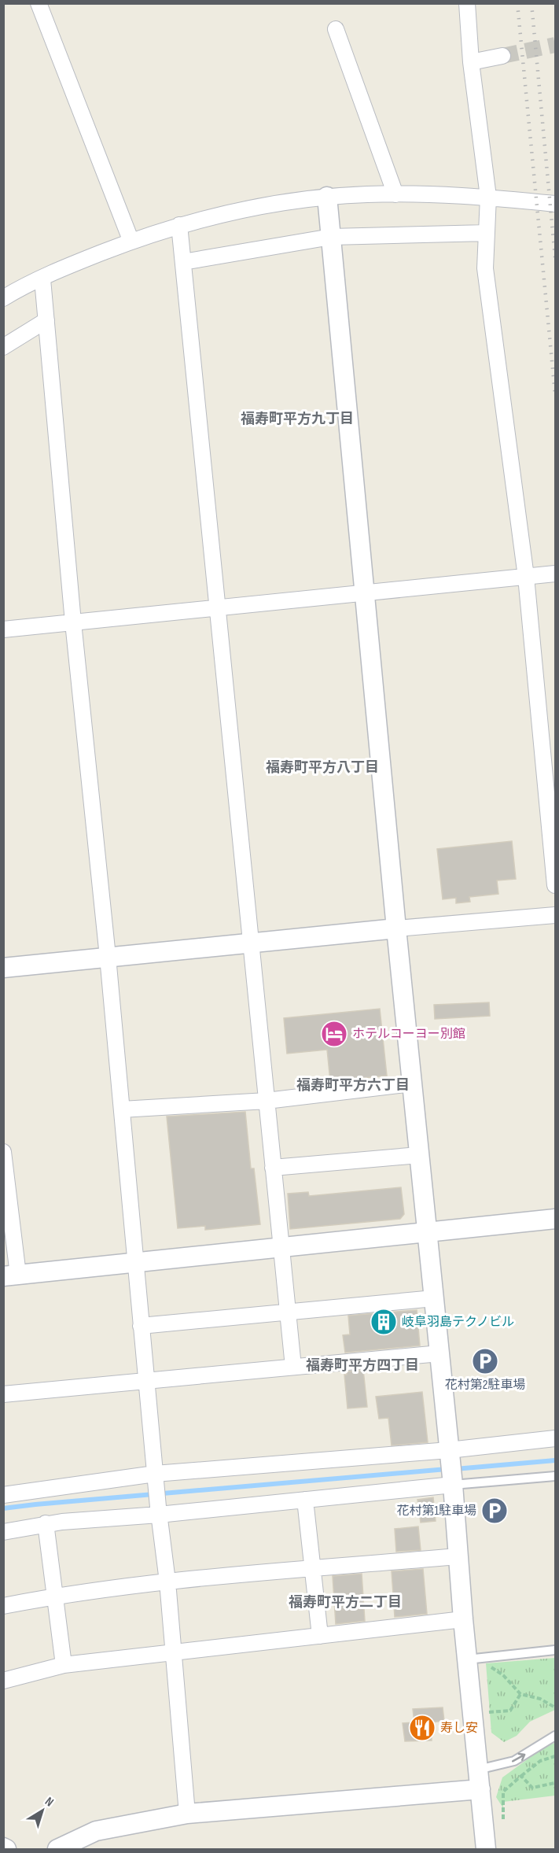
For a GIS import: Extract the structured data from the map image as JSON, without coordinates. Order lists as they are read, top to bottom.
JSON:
{
  "districts": [
    "福寿町平方九丁目",
    "福寿町平方八丁目",
    "福寿町平方六丁目",
    "福寿町平方四丁目",
    "福寿町平方二丁目"
  ],
  "places": {
    "hotel": ["ホテルコーヨー別館"],
    "building": ["岐阜羽島テクノビル"],
    "parking": ["花村第2駐車場", "花村第1駐車場"],
    "restaurant": ["寿し安"]
  },
  "north": "top right"
}
